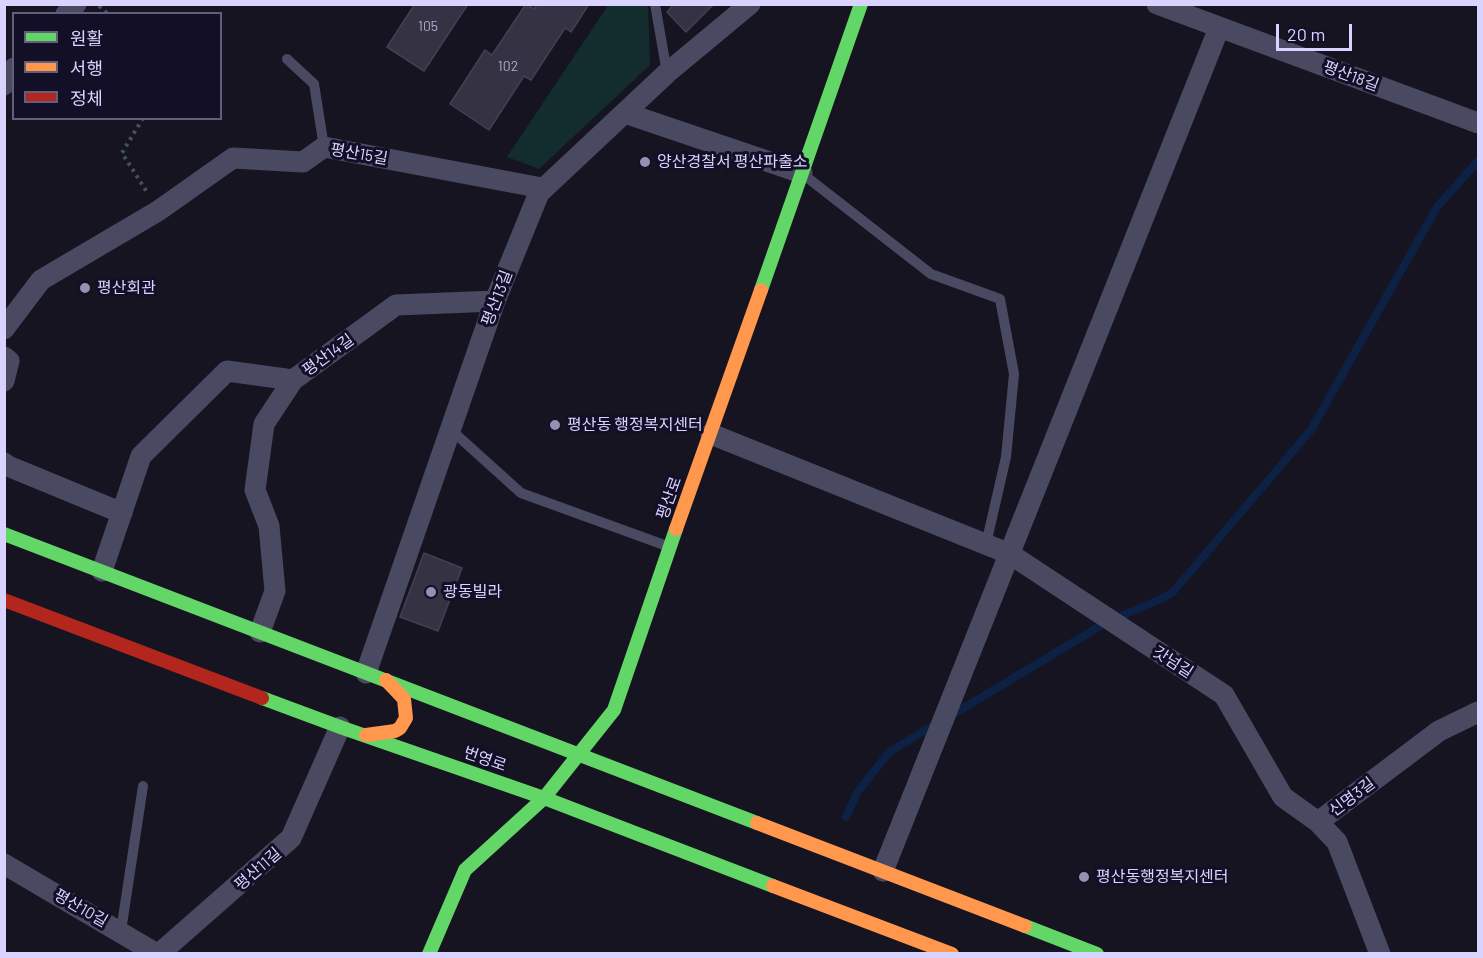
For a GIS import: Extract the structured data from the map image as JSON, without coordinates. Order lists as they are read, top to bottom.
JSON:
{
  "streets": {
    "main road": ["평산로", "번영로"],
    "street": [
      "평산18길",
      "평산15길",
      "평산13길",
      "평산14길",
      "갓넘길",
      "신명3길",
      "평산11길",
      "평산10길"
    ]
  },
  "crossings": [
    ["평산15길", "평산13길"],
    ["평산13길", "평산14길"],
    ["평산로", "갓넘길"],
    ["평산로", "번영로"],
    ["갓넘길", "신명3길"],
    ["번영로", "평산11길"],
    ["평산11길", "평산10길"]
  ],
  "places": [
    "양산경찰서 평산파출소",
    "평산회관",
    "평산동 행정복지센터",
    "광동빌라",
    "평산동행정복지센터"
  ],
  "house_numbers": ["105", "102"],
  "legend": ["원활", "서행", "정체"],
  "scale_bar": "20 m"
}
